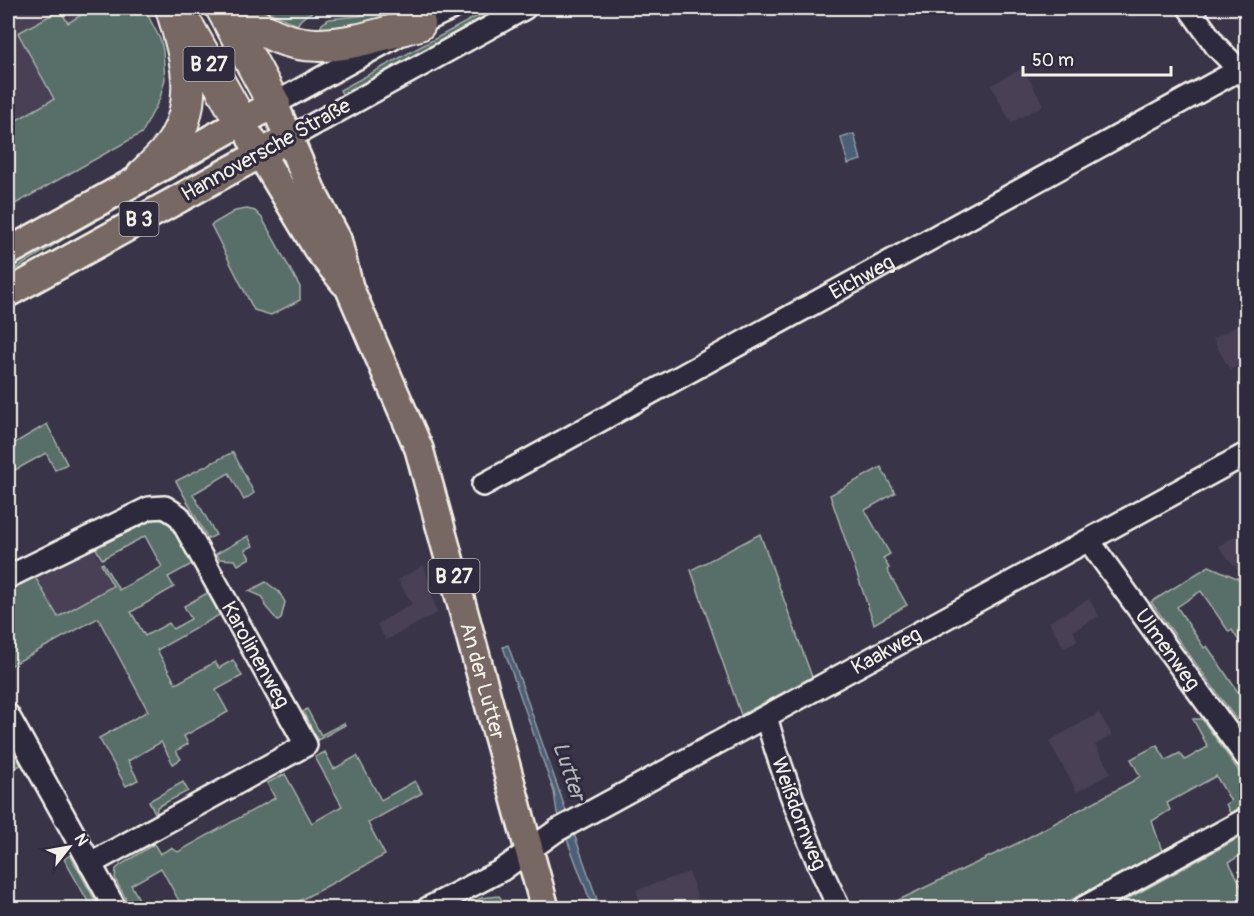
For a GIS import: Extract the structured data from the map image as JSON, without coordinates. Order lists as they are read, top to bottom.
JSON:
{
  "streets": {
    "highway": ["B 27", "B 3"],
    "main road": ["Hannoversche Straße", "An der Lutter"],
    "street": [
      "Eichweg",
      "Ulmenweg",
      "Kaakweg",
      "Karolinenweg",
      "Weißdornweg"
    ]
  },
  "crossings": [
    ["B 27", "Hannoversche Straße"],
    ["B 27", "B 3"],
    ["B 27", "An der Lutter"],
    ["Hannoversche Straße", "B 3"],
    ["Hannoversche Straße", "An der Lutter"],
    ["Ulmenweg", "Kaakweg"],
    ["Kaakweg", "An der Lutter"],
    ["Kaakweg", "Weißdornweg"]
  ],
  "water": ["Lutter"],
  "scale_bar": "50 m",
  "north": "top right"
}
